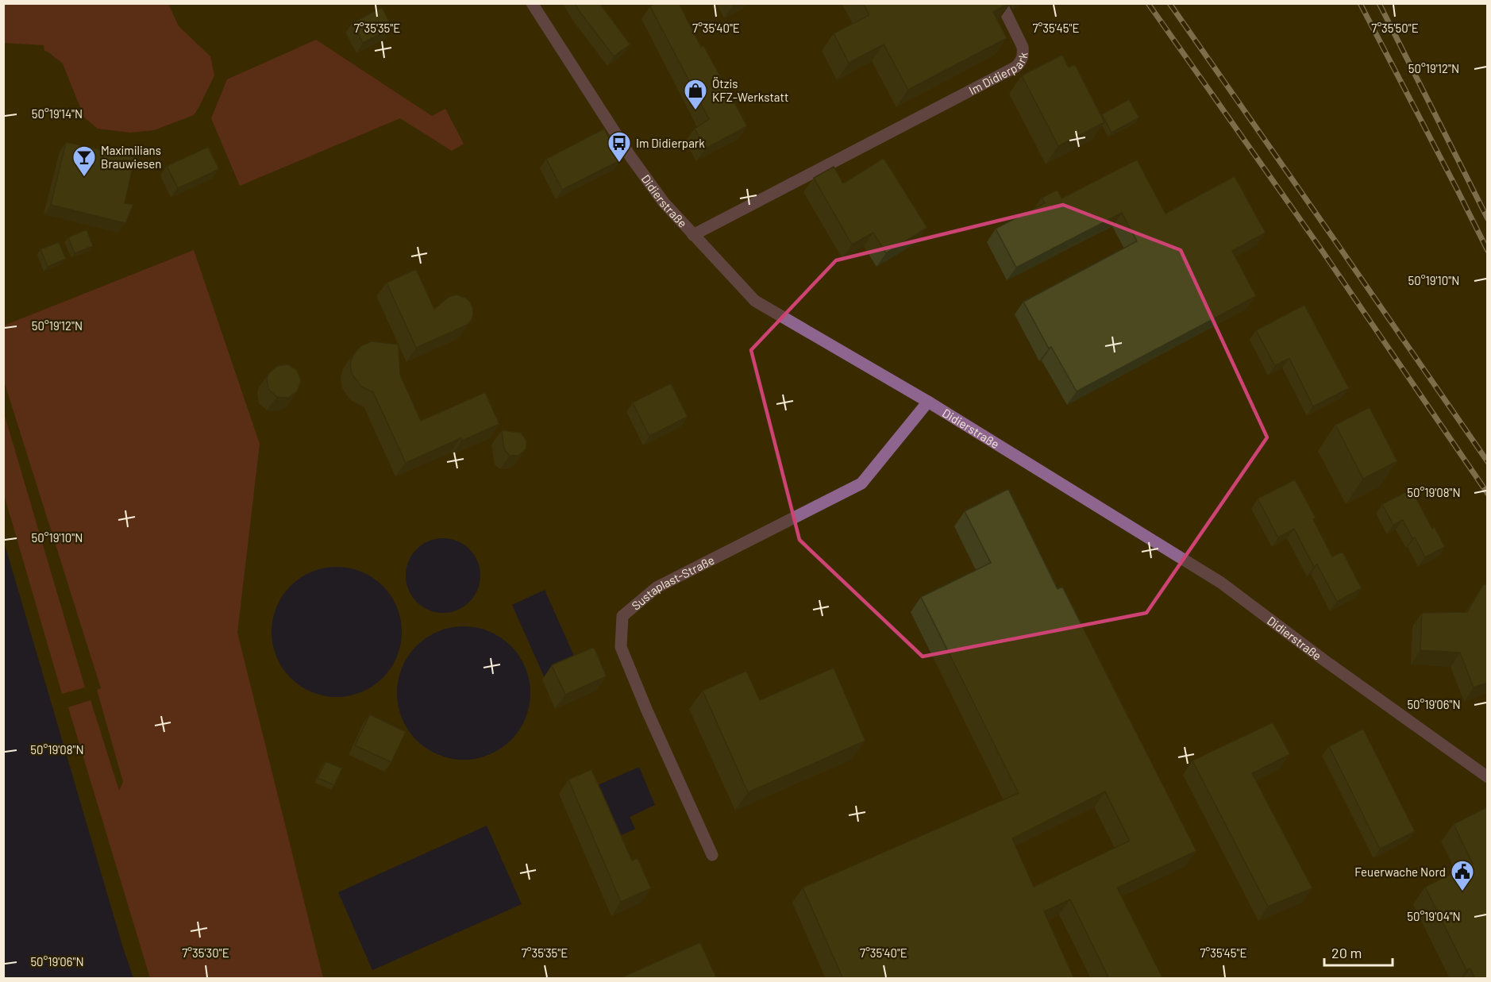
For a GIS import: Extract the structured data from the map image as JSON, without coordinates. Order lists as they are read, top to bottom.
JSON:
{
  "streets": {
    "street": ["Im Didierpark", "Didierstraße", "Sustaplast-Straße"]
  },
  "crossings": [
    ["Im Didierpark", "Didierstraße"],
    ["Didierstraße", "Sustaplast-Straße"]
  ],
  "places": {
    "shop": ["Ötzis KFZ-Werkstatt"],
    "bus stop": ["Im Didierpark"],
    "bar": ["Maximilians Brauwiesen"],
    "public building": ["Feuerwache Nord"]
  },
  "scale_bar": "20 m",
  "coordinates": [
    "7°35'35\"E",
    "7°35'45\"E",
    "7°35'50\"E",
    "7°35'40\"E",
    "50°19'12\"N",
    "50°19'14\"N",
    "50°19'10\"N",
    "50°19'08\"N",
    "50°19'06\"N",
    "50°19'04\"N",
    "7°35'30\"E"
  ]
}
